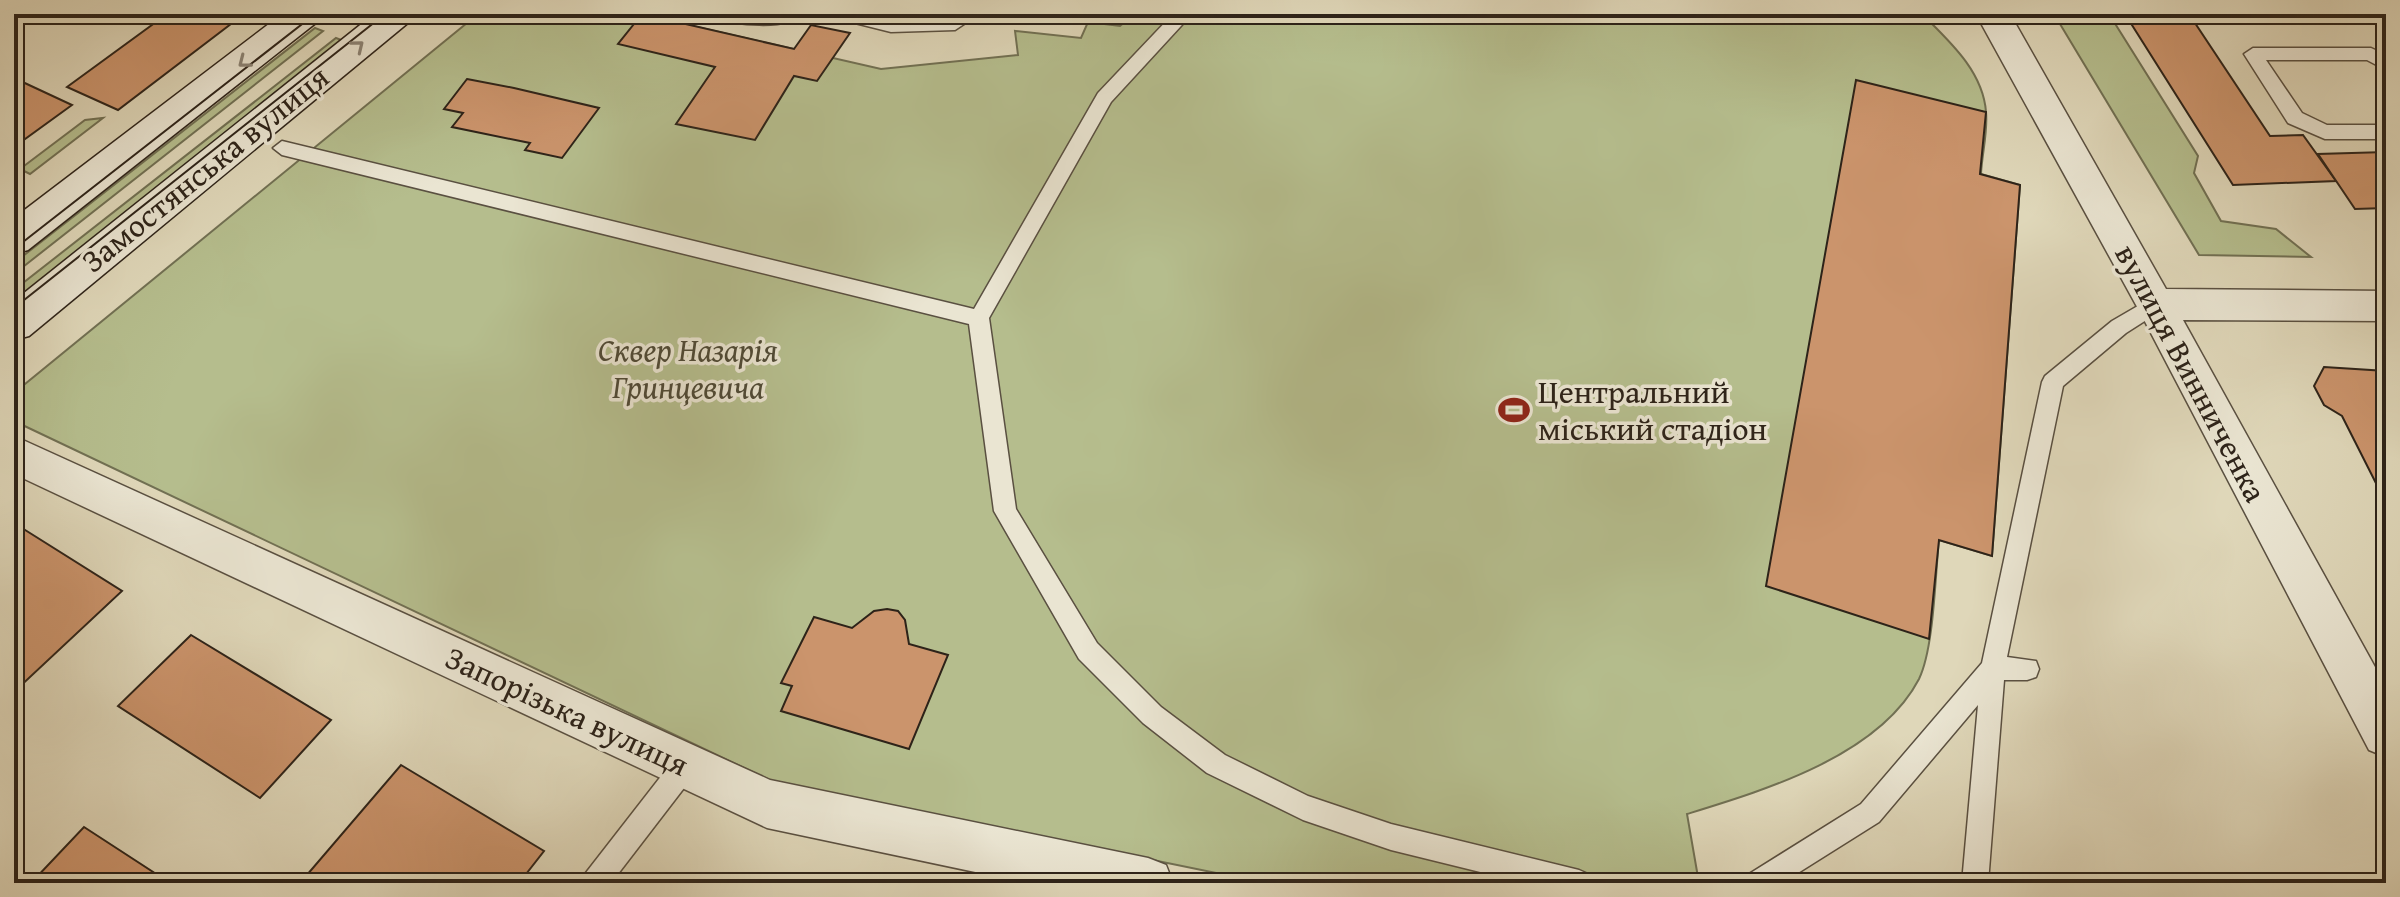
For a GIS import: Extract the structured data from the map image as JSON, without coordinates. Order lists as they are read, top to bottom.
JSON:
{
  "streets": {
    "main road": ["Замостянська вулиця"],
    "street": ["вулиця Винниченка", "Запорізька вулиця"]
  },
  "parks": ["Сквер Назарія Гринцевича"],
  "places": {
    "sports": ["Центральний міський стадіон"]
  }
}
